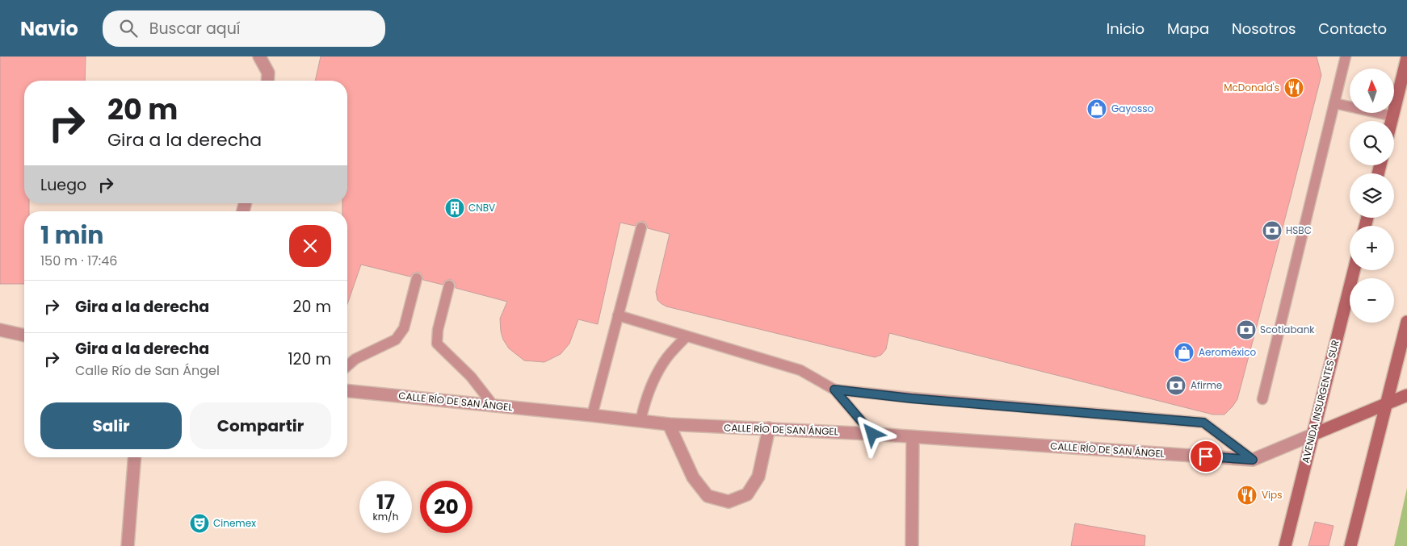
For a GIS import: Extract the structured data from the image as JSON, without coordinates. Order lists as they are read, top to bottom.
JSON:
{
  "streets": {
    "main road": ["AVENIDA INSURGENTES SUR"],
    "street": ["CALLE RÍO DE SAN ÁNGEL"]
  },
  "crossings": [
    ["CALLE RÍO DE SAN ÁNGEL", "AVENIDA INSURGENTES SUR"]
  ],
  "places": {
    "restaurant": ["McDonald's", "Vips"],
    "shop": ["Gayosso", "Aeroméxico"],
    "building": ["CNBV"],
    "bank": ["HSBC", "Scotiabank", "Afirme"],
    "theatre": ["Cinemex"]
  },
  "north": "top",
  "page": {
    "header": "Navio",
    "search": "Buscar aquí",
    "nav": [
      "Inicio",
      "Mapa",
      "Nosotros",
      "Contacto"
    ],
    "map_buttons": ["+", "−"],
    "turn": ["20 m", "Gira a la derecha"],
    "then": "Luego",
    "heading": ["1 min", "150 m · 17:46"],
    "list": [
      {
        "name": "Gira a la derecha",
        "value": "20 m"
      },
      {
        "name": "Gira a la derecha",
        "note": "Calle Río de San Ángel",
        "value": "120 m"
      }
    ],
    "buttons": ["Salir", "Compartir"],
    "speed": "17 km/h",
    "limit": "20"
  }
}
